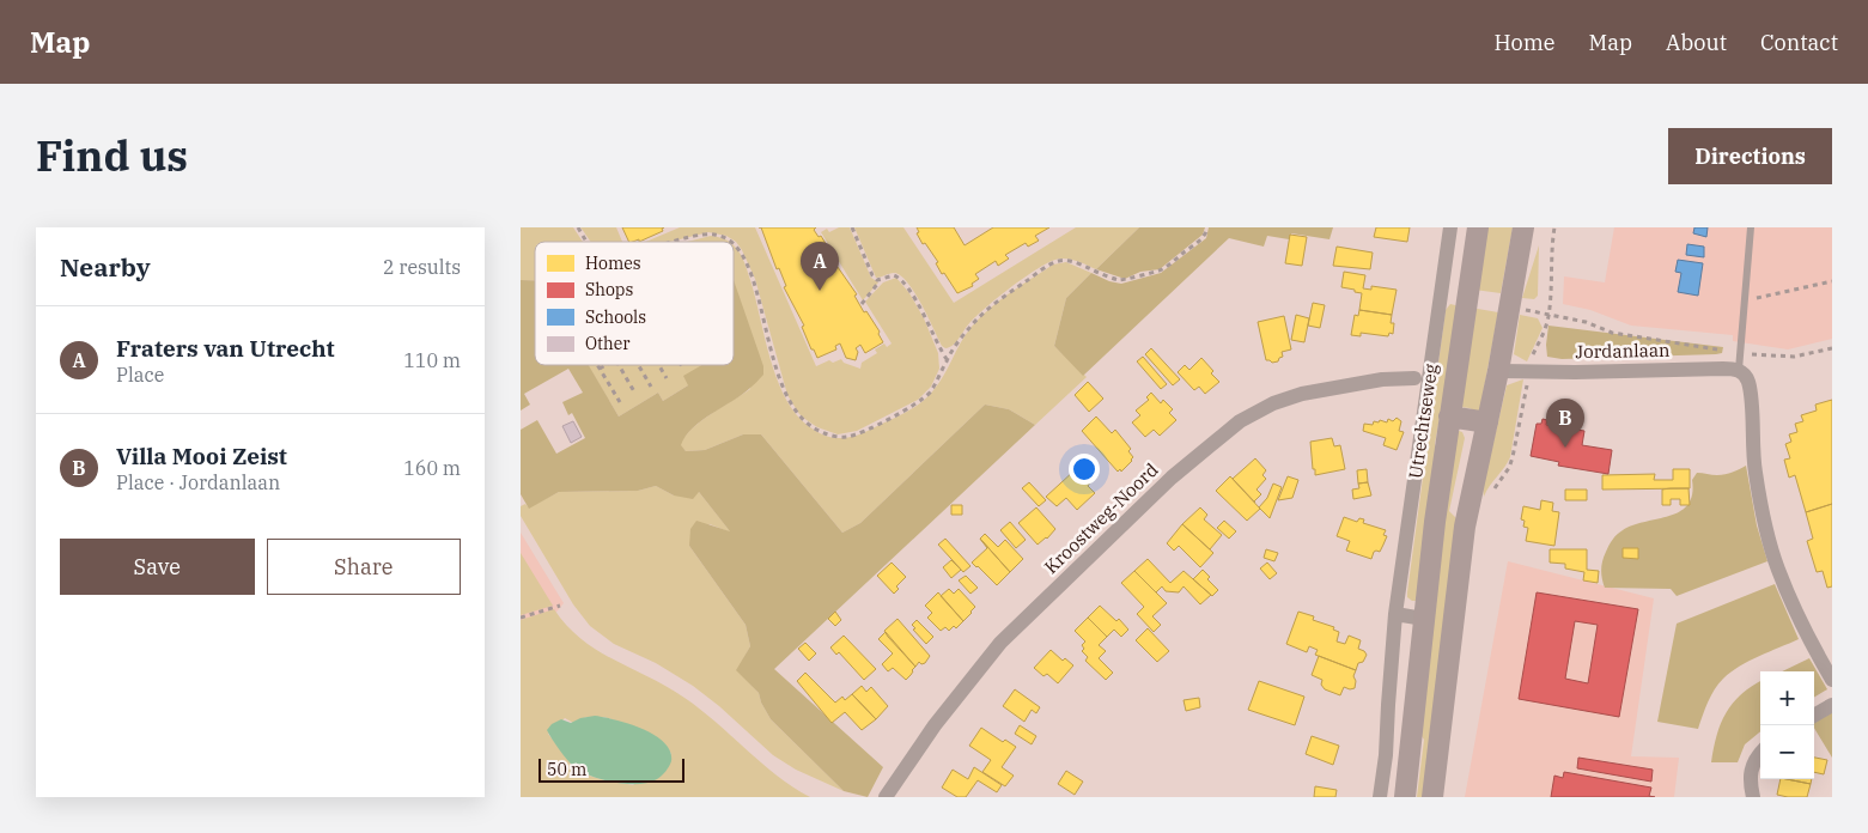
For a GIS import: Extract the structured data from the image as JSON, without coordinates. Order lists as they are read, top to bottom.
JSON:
{
  "streets": {
    "main road": ["Utrechtseweg"],
    "street": ["Jordanlaan", "Kroostweg-Noord"]
  },
  "legend": [
    "Homes",
    "Shops",
    "Schools",
    "Other"
  ],
  "scale_bar": "50 m",
  "page": {
    "header": "Map",
    "nav": [
      "Home",
      "Map",
      "About",
      "Contact"
    ],
    "title": "Find us",
    "buttons": [
      "Directions",
      ["Save", "Share"]
    ],
    "heading": ["Nearby", "2 results"],
    "pins": ["A", "B"],
    "list": [
      {
        "mark": "A",
        "name": "Fraters van Utrecht",
        "note": "Place",
        "value": "110 m"
      },
      {
        "mark": "B",
        "name": "Villa Mooi Zeist",
        "note": "Place · Jordanlaan",
        "value": "160 m"
      }
    ],
    "map_buttons": ["+", "−"],
    "scale": "50 m"
  }
}
